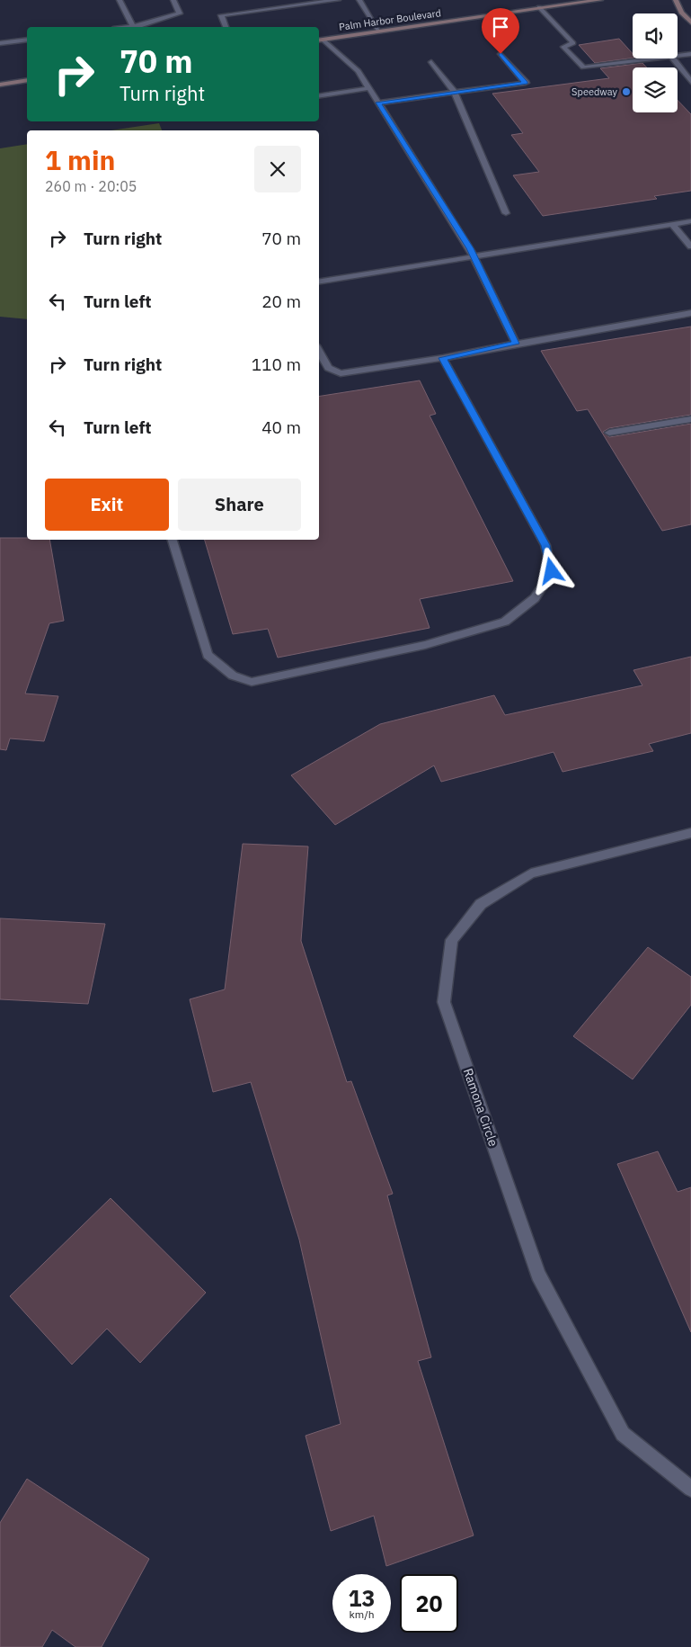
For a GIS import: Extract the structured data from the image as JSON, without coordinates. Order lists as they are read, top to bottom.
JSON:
{
  "streets": {
    "main road": ["Palm Harbor Boulevard"],
    "street": ["Ramona Circle"]
  },
  "places": ["Speedway"],
  "page": {
    "turn": ["70 m", "Turn right"],
    "heading": ["1 min", "260 m · 20:05"],
    "list": [
      {
        "name": "Turn right",
        "value": "70 m"
      },
      {
        "name": "Turn left",
        "value": "20 m"
      },
      {
        "name": "Turn right",
        "value": "110 m"
      },
      {
        "name": "Turn left",
        "value": "40 m"
      }
    ],
    "buttons": ["Exit", "Share"],
    "speed": "13 km/h",
    "limit": "20"
  }
}
